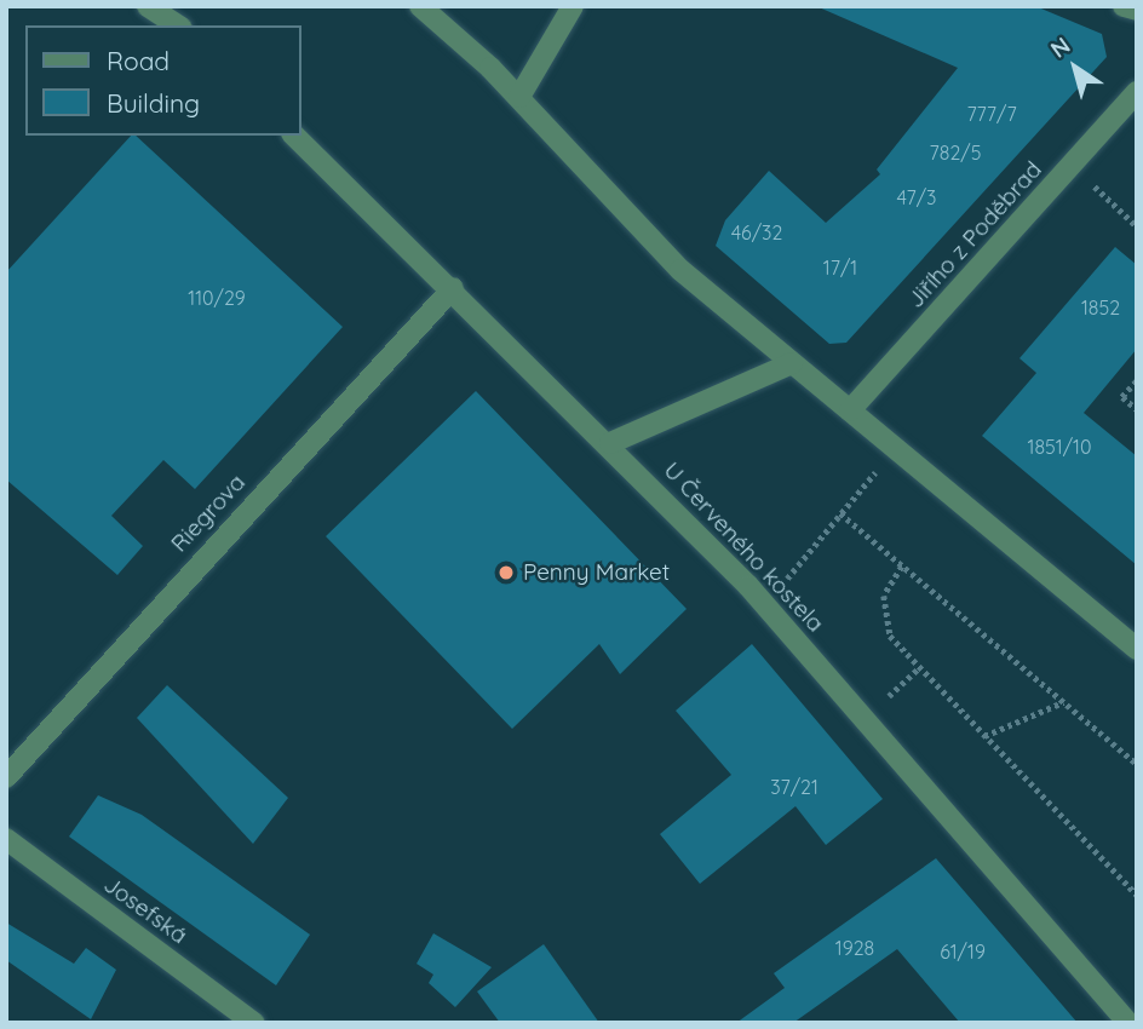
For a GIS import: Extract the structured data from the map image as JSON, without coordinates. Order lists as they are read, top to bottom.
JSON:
{
  "streets": {
    "street": [
      "Jiřího z Poděbrad",
      "Riegrova",
      "U Červeného kostela",
      "Josefská"
    ]
  },
  "crossings": [
    ["Riegrova", "U Červeného kostela"]
  ],
  "places": ["Penny Market"],
  "house_numbers": [
    "777/7",
    "782/5",
    "47/3",
    "46/32",
    "17/1",
    "110/29",
    "1852",
    "1851/10",
    "37/21",
    "1928",
    "61/19"
  ],
  "legend": ["Road", "Building"],
  "north": "top left"
}
